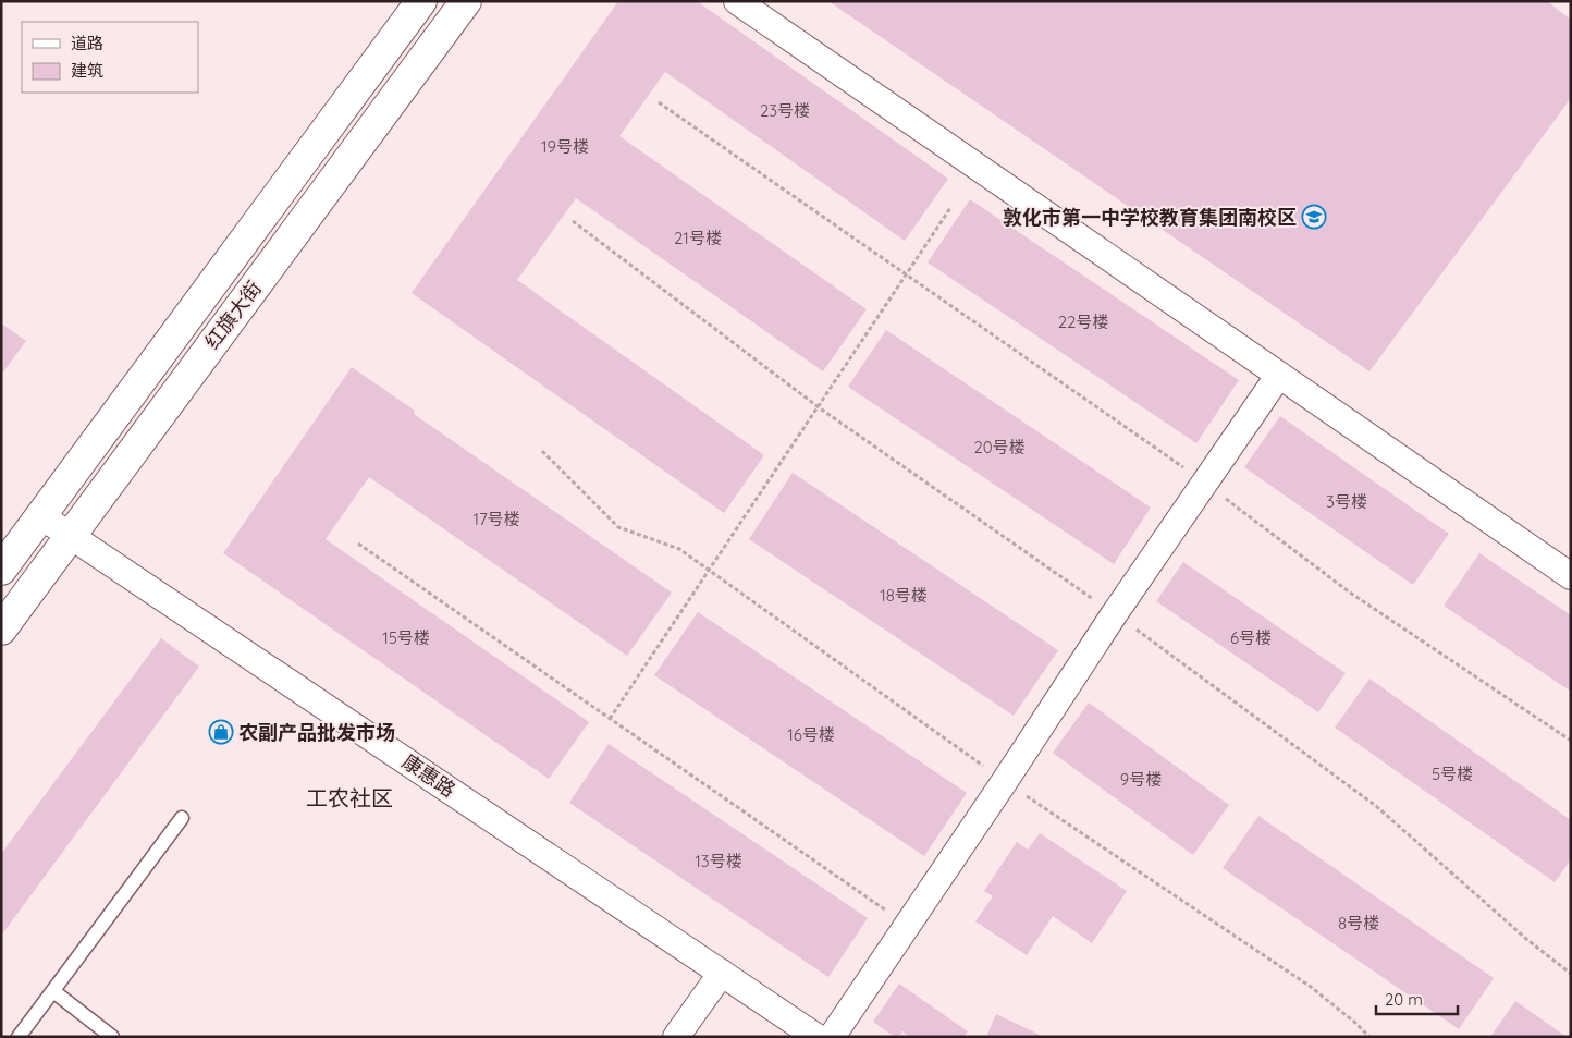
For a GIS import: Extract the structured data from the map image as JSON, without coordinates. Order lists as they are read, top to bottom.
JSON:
{
  "streets": {
    "main road": ["红旗大街"],
    "street": ["康惠路"]
  },
  "crossings": [
    ["红旗大街", "康惠路"]
  ],
  "districts": ["工农社区"],
  "places": {
    "school or university": ["敦化市第一中学校教育集团南校区"],
    "shop": ["农副产品批发市场"]
  },
  "house_numbers": [
    "23号楼",
    "19号楼",
    "21号楼",
    "22号楼",
    "20号楼",
    "3号楼",
    "17号楼",
    "18号楼",
    "15号楼",
    "6号楼",
    "16号楼",
    "5号楼",
    "9号楼",
    "13号楼",
    "8号楼"
  ],
  "legend": ["道路", "建筑"],
  "scale_bar": "20 m"
}
